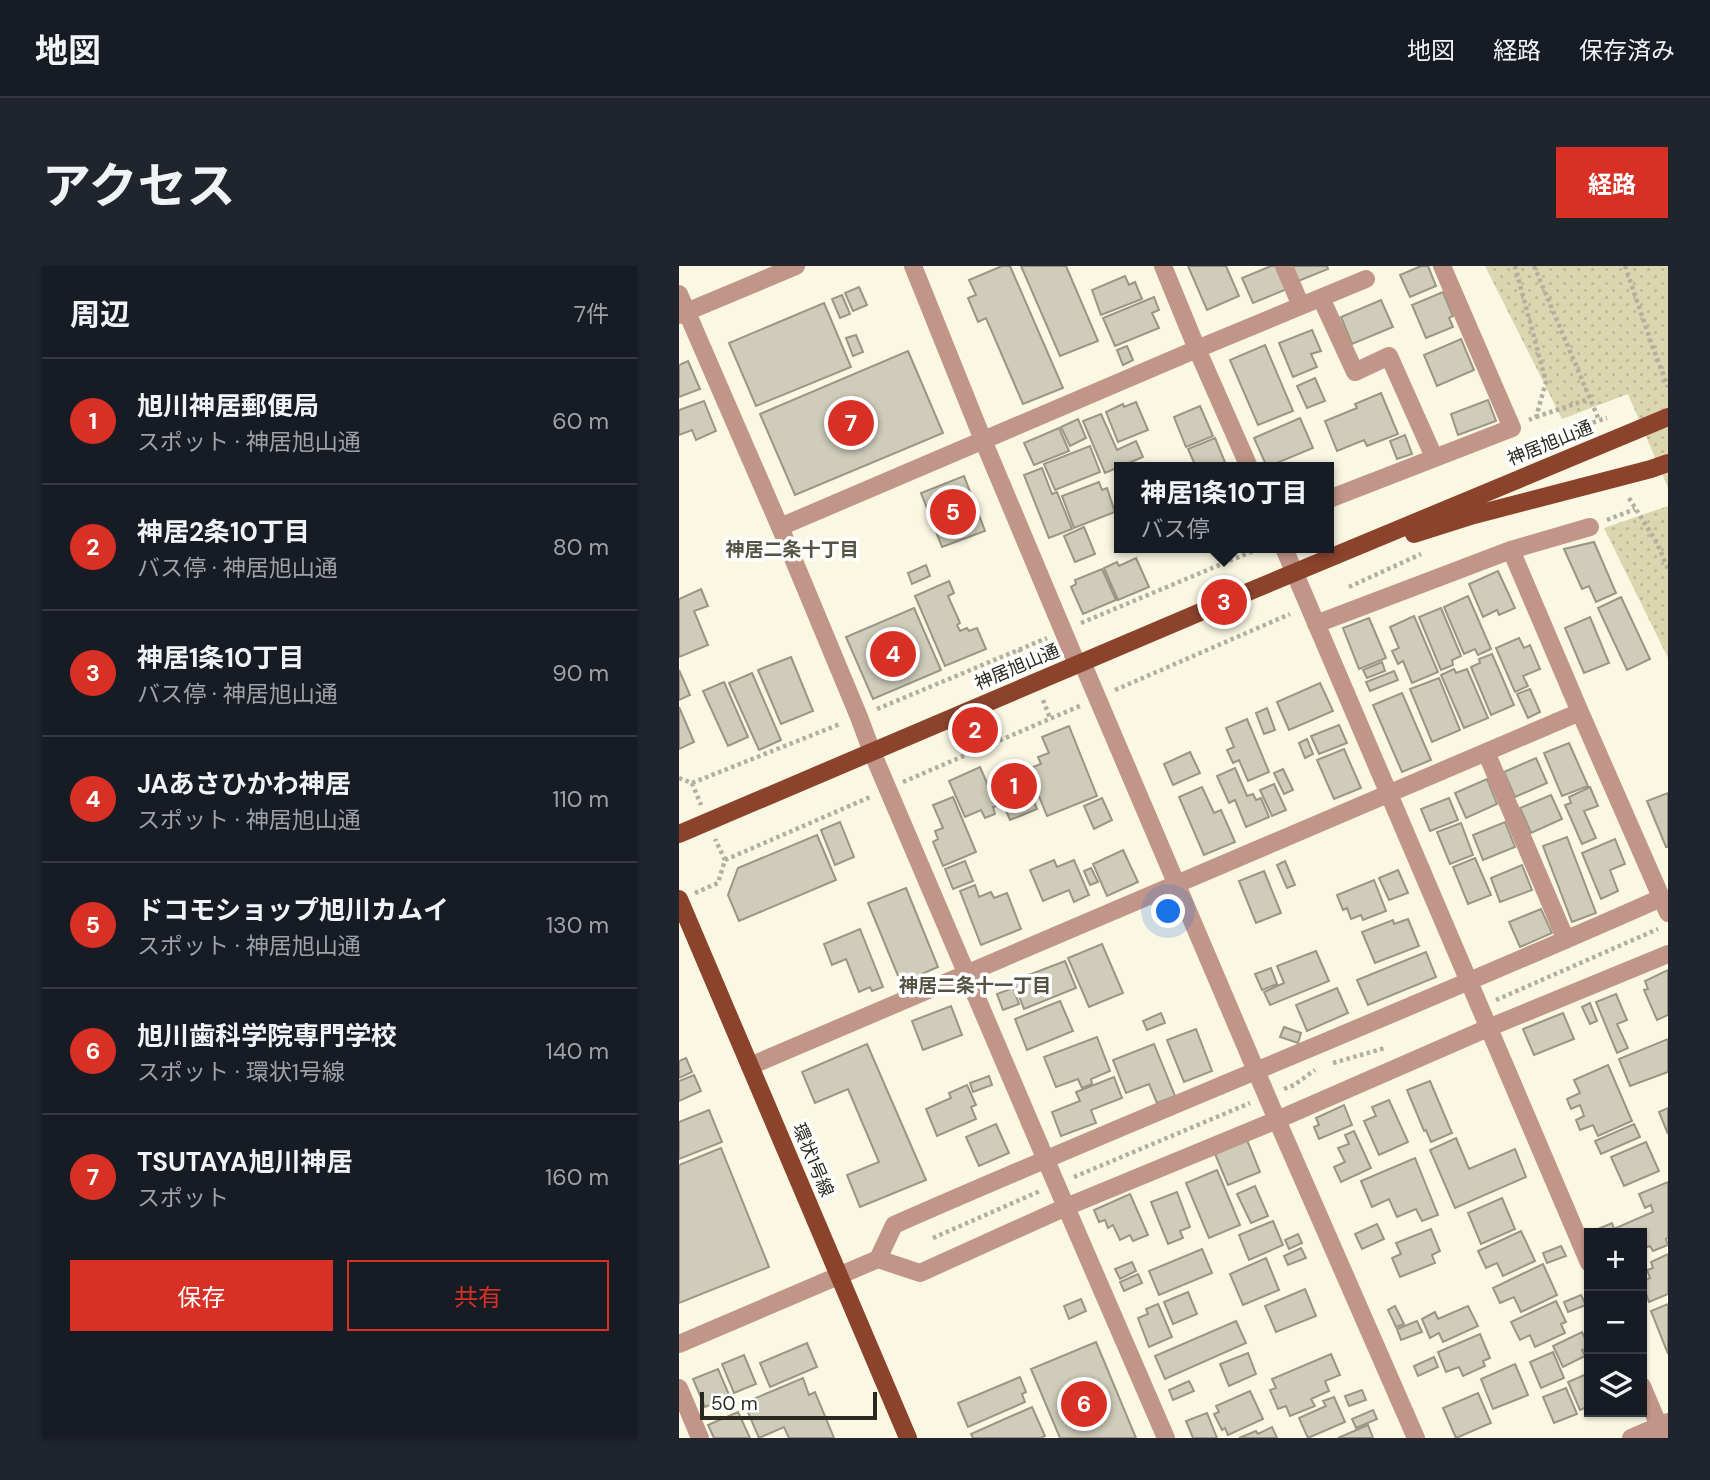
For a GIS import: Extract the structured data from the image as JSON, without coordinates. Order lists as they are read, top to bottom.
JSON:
{
  "streets": {
    "main road": ["神居旭山通", "環状1号線"]
  },
  "districts": ["神居二条十丁目", "神居二条十一丁目"],
  "scale_bar": "50 m",
  "page": {
    "header": "地図",
    "nav": ["地図", "経路", "保存済み"],
    "title": "アクセス",
    "buttons": [
      "経路",
      ["保存", "共有"]
    ],
    "heading": ["周辺", "7件"],
    "list": [
      {
        "mark": "1",
        "name": "旭川神居郵便局",
        "note": "スポット · 神居旭山通",
        "value": "60 m"
      },
      {
        "mark": "2",
        "name": "神居2条10丁目",
        "note": "バス停 · 神居旭山通",
        "value": "80 m"
      },
      {
        "mark": "3",
        "name": "神居1条10丁目",
        "note": "バス停 · 神居旭山通",
        "value": "90 m"
      },
      {
        "mark": "4",
        "name": "JAあさひかわ神居",
        "note": "スポット · 神居旭山通",
        "value": "110 m"
      },
      {
        "mark": "5",
        "name": "ドコモショップ旭川カムイ",
        "note": "スポット · 神居旭山通",
        "value": "130 m"
      },
      {
        "mark": "6",
        "name": "旭川歯科学院専門学校",
        "note": "スポット · 環状1号線",
        "value": "140 m"
      },
      {
        "mark": "7",
        "name": "TSUTAYA旭川神居",
        "note": "スポット",
        "value": "160 m"
      }
    ],
    "pins": [
      "7",
      "5",
      "3",
      "4",
      "2",
      "1",
      "6"
    ],
    "popup": ["神居1条10丁目", "バス停"],
    "map_buttons": ["+", "−"],
    "scale": "50 m"
  }
}
